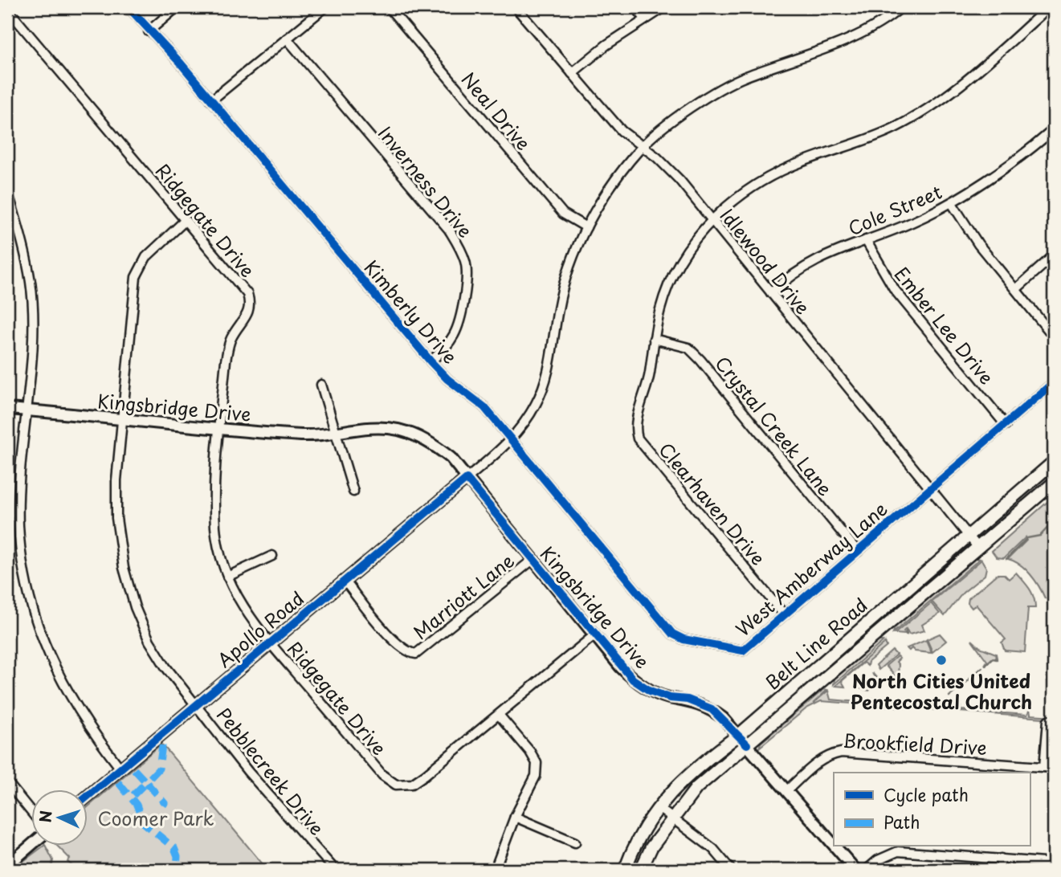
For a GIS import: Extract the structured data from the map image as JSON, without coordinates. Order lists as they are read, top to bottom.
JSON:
{
  "streets": {
    "main road": ["Belt Line Road"],
    "street": [
      "Neal Drive",
      "Inverness Drive",
      "Cole Street",
      "Ridgegate Drive",
      "Idlewood Drive",
      "Kimberly Drive",
      "Ember Lee Drive",
      "Kingsbridge Drive",
      "Crystal Creek Lane",
      "Clearhaven Drive",
      "West Amberway Lane",
      "Marriott Lane",
      "Apollo Road",
      "Brookfield Drive",
      "Pebblecreek Drive"
    ]
  },
  "crossings": [
    ["Neal Drive", "Apollo Road"],
    ["Inverness Drive", "Kimberly Drive"],
    ["Cole Street", "Idlewood Drive"],
    ["Cole Street", "Ember Lee Drive"],
    ["Ridgegate Drive", "Kingsbridge Drive"],
    ["Ridgegate Drive", "Apollo Road"],
    ["Ridgegate Drive", "Pebblecreek Drive"],
    ["Idlewood Drive", "West Amberway Lane"],
    ["Idlewood Drive", "Apollo Road"],
    ["Idlewood Drive", "Belt Line Road"],
    ["Kimberly Drive", "West Amberway Lane"],
    ["Kimberly Drive", "Apollo Road"],
    ["Ember Lee Drive", "West Amberway Lane"],
    ["Kingsbridge Drive", "Marriott Lane"],
    ["Kingsbridge Drive", "Apollo Road"],
    ["Kingsbridge Drive", "Belt Line Road"],
    ["Kingsbridge Drive", "Brookfield Drive"],
    ["Kingsbridge Drive", "Pebblecreek Drive"],
    ["Crystal Creek Lane", "Clearhaven Drive"],
    ["Crystal Creek Lane", "West Amberway Lane"],
    ["Clearhaven Drive", "West Amberway Lane"],
    ["Marriott Lane", "Apollo Road"],
    ["Apollo Road", "Pebblecreek Drive"]
  ],
  "parks": ["Coomer Park"],
  "places": ["North Cities United Pentecostal Church"],
  "legend": ["Cycle path", "Path"],
  "north": "left"
}
